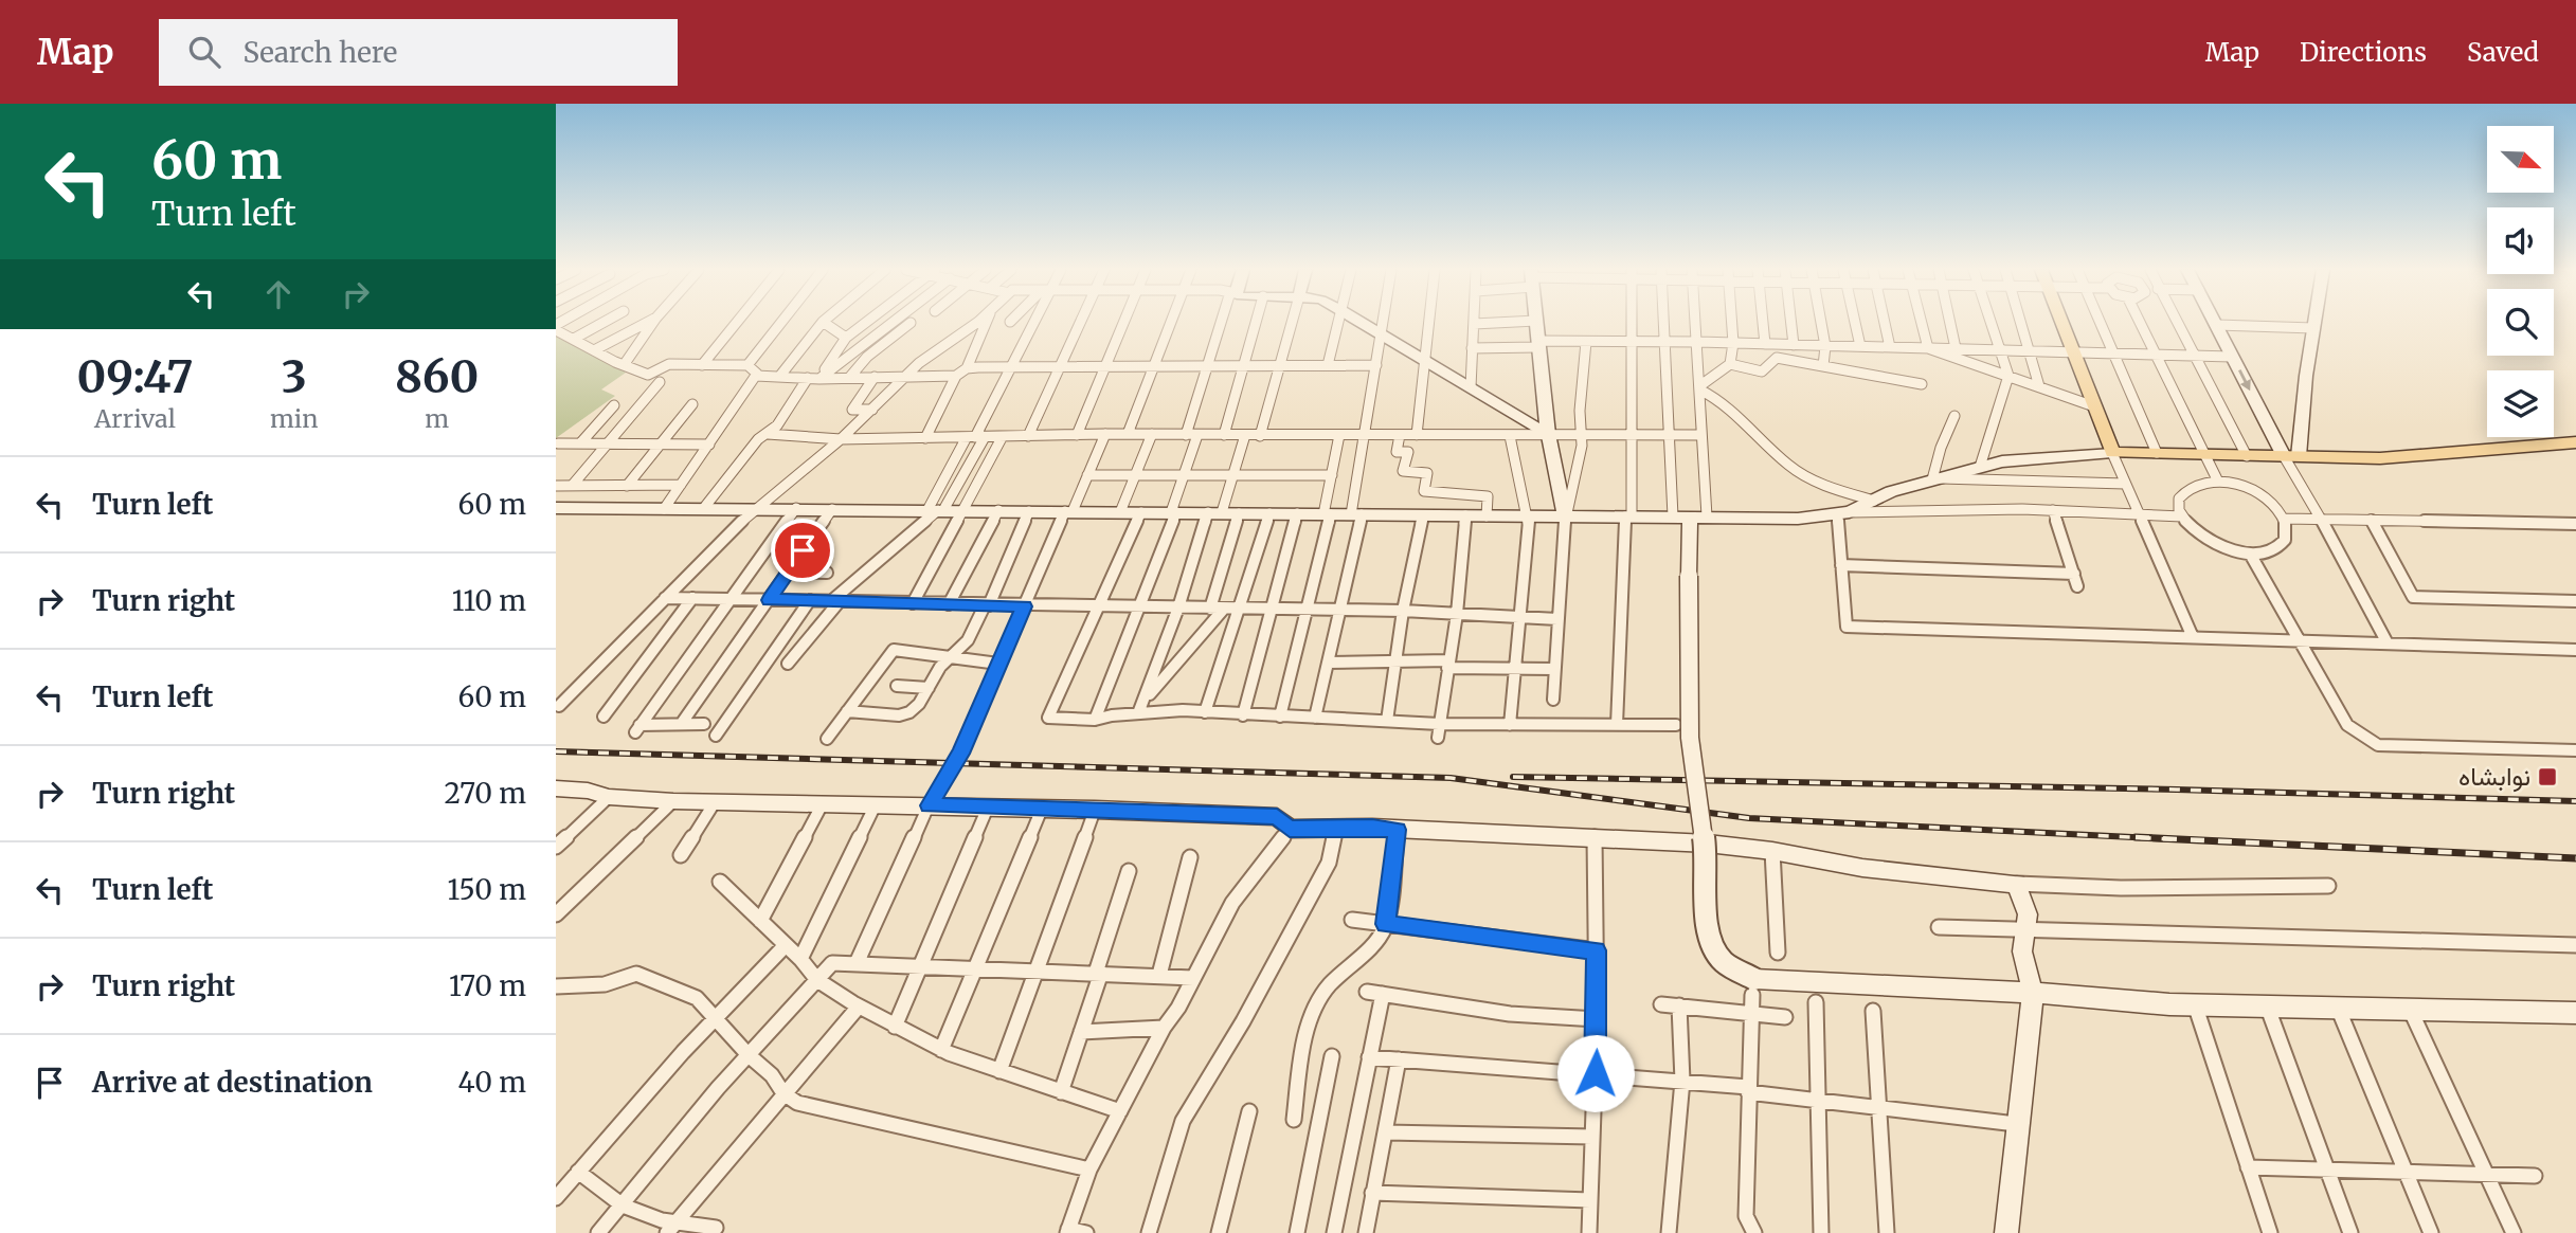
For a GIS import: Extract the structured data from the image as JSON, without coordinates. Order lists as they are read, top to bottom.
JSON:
{
  "places": {
    "transit": ["نوابشاہ"]
  },
  "north": "bottom right",
  "page": {
    "header": "Map",
    "search": "Search here",
    "nav": ["Map", "Directions", "Saved"],
    "turn": ["60 m", "Turn left"],
    "eta": [
      "09:47",
      "Arrival",
      "3",
      "min",
      "860",
      "m"
    ],
    "list": [
      {
        "name": "Turn left",
        "value": "60 m"
      },
      {
        "name": "Turn right",
        "value": "110 m"
      },
      {
        "name": "Turn left",
        "value": "60 m"
      },
      {
        "name": "Turn right",
        "value": "270 m"
      },
      {
        "name": "Turn left",
        "value": "150 m"
      },
      {
        "name": "Turn right",
        "value": "170 m"
      },
      {
        "name": "Arrive at destination",
        "value": "40 m"
      }
    ]
  }
}
